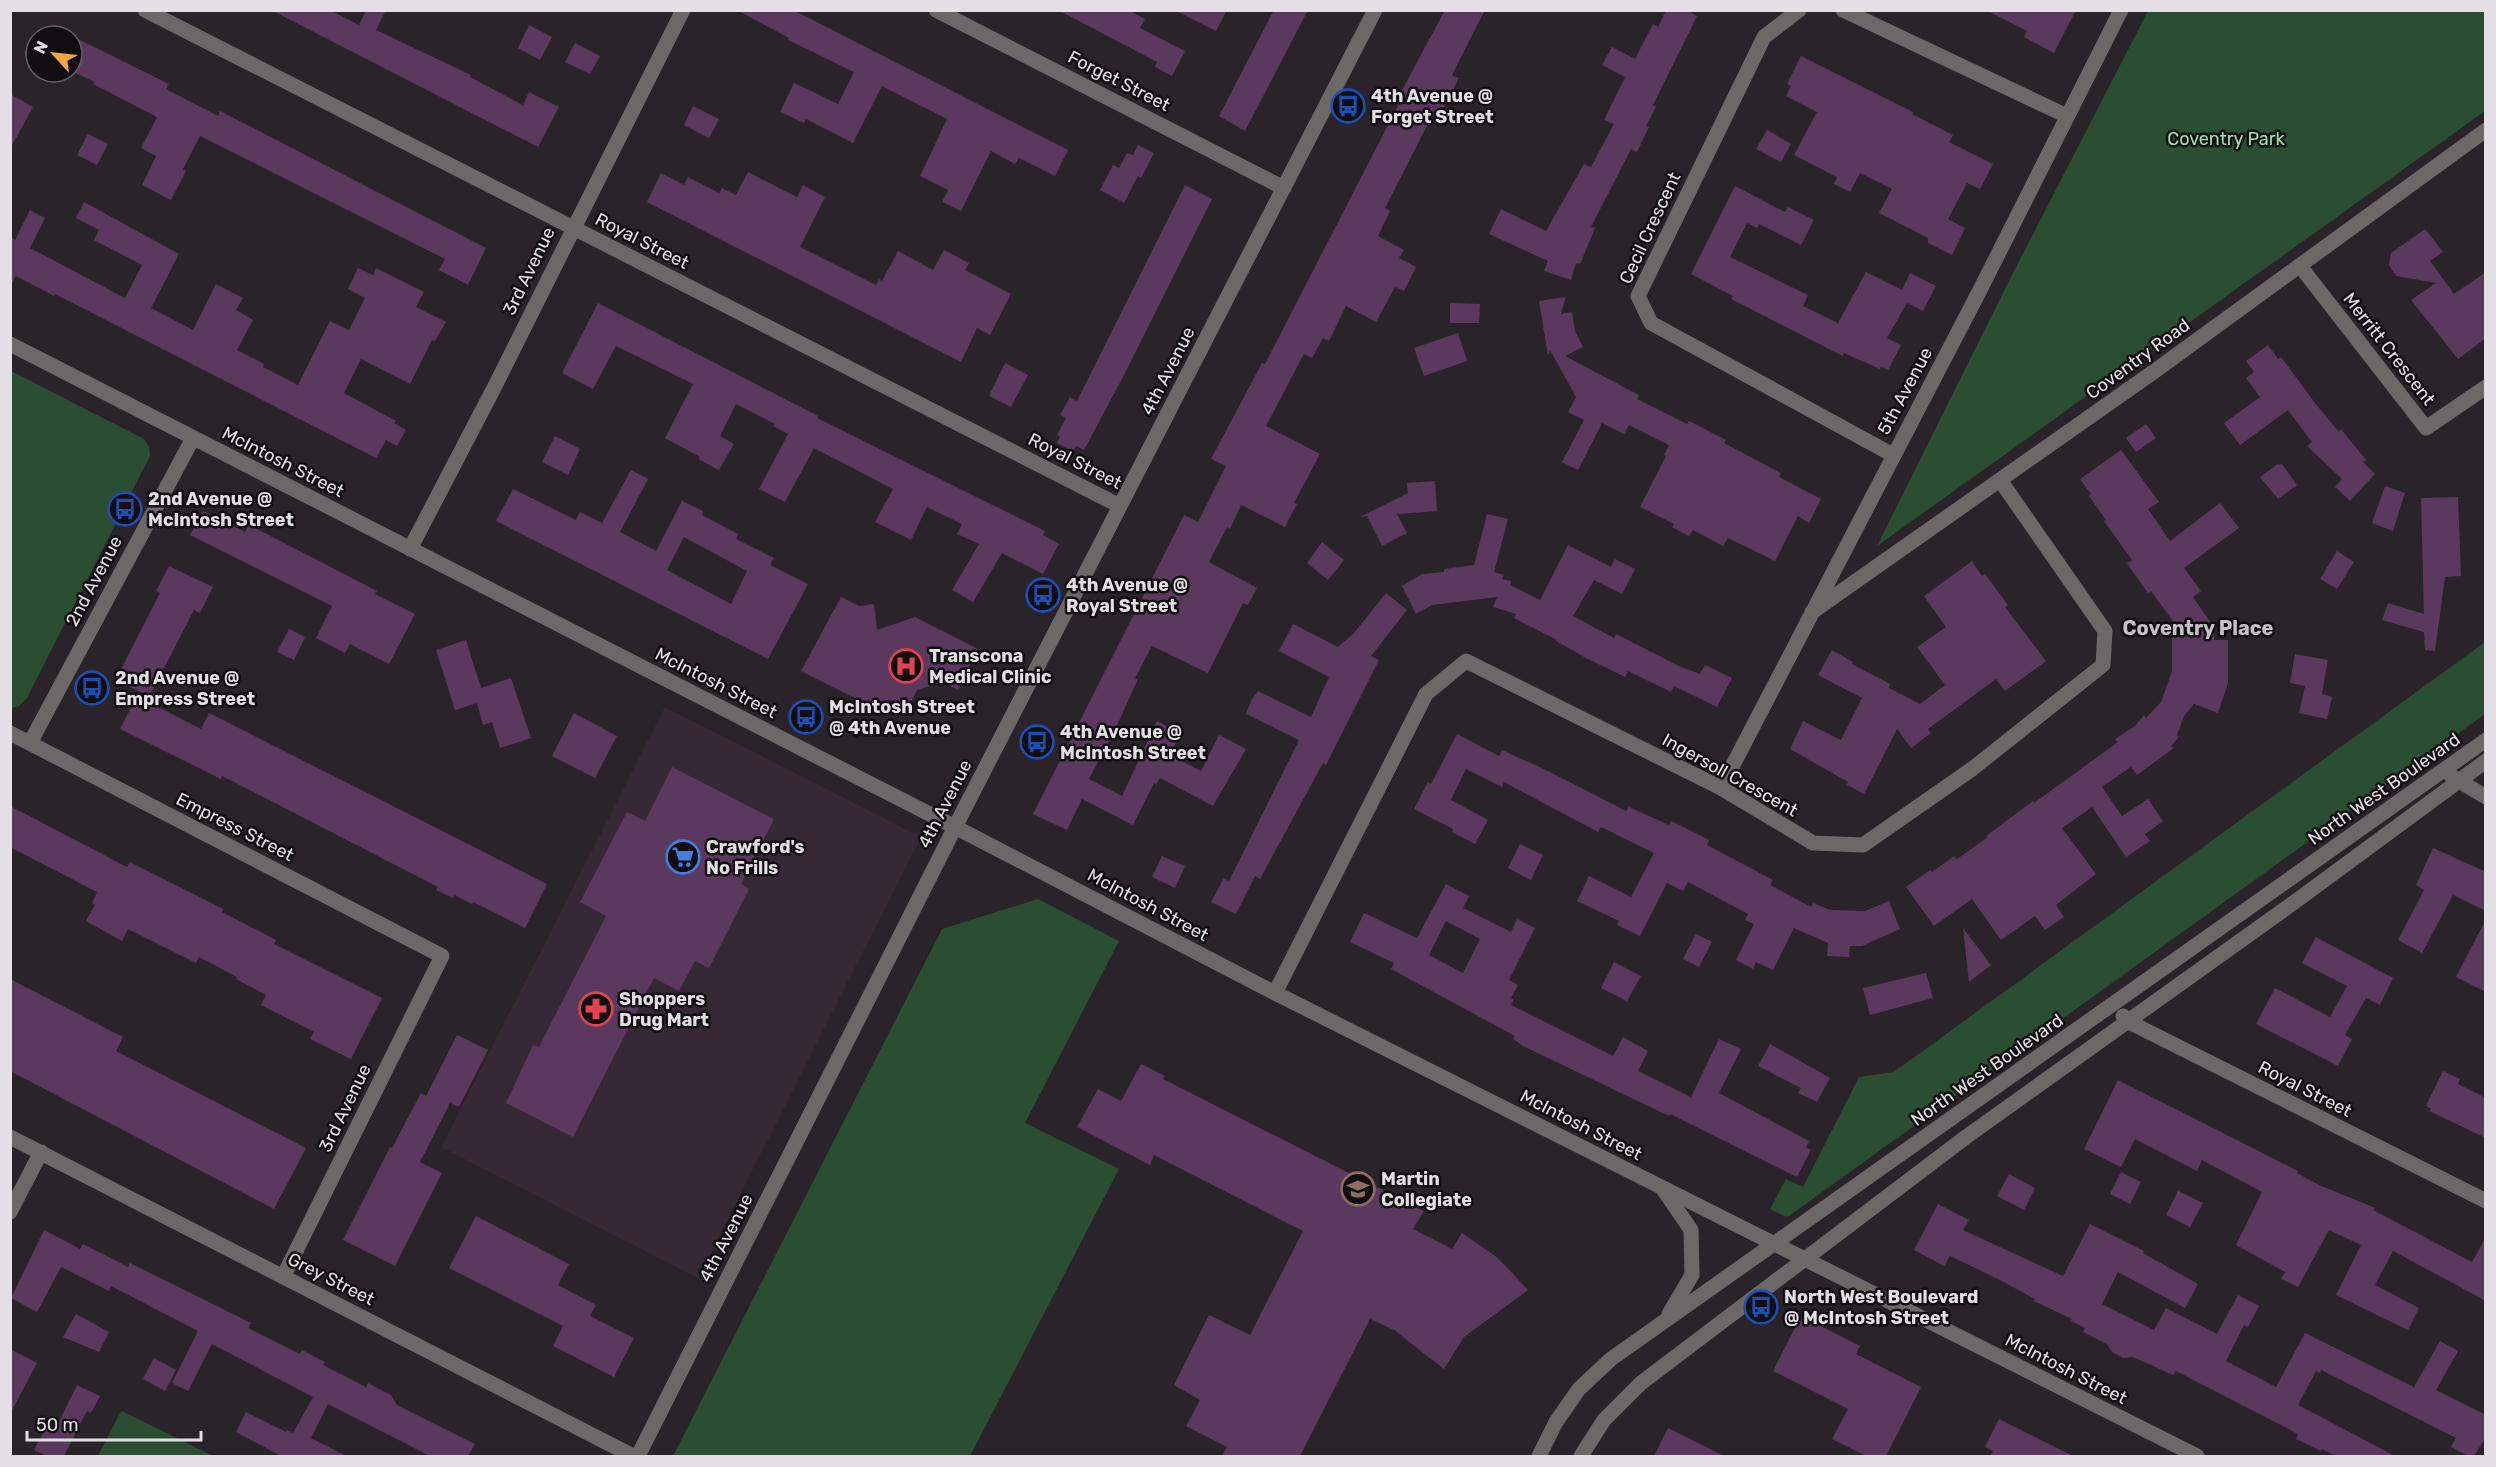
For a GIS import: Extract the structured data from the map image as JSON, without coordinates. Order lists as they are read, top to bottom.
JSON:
{
  "streets": {
    "street": [
      "Forget Street",
      "Cecil Crescent",
      "Royal Street",
      "3rd Avenue",
      "Merritt Crescent",
      "Coventry Road",
      "4th Avenue",
      "5th Avenue",
      "McIntosh Street",
      "2nd Avenue",
      "Ingersoll Crescent",
      "North West Boulevard",
      "Empress Street",
      "Grey Street"
    ]
  },
  "crossings": [
    ["Forget Street", "4th Avenue"],
    ["Cecil Crescent", "5th Avenue"],
    ["Royal Street", "3rd Avenue"],
    ["Royal Street", "4th Avenue"],
    ["Royal Street", "North West Boulevard"],
    ["3rd Avenue", "McIntosh Street"],
    ["3rd Avenue", "Empress Street"],
    ["3rd Avenue", "Grey Street"],
    ["Merritt Crescent", "Coventry Road"],
    ["Coventry Road", "5th Avenue"],
    ["Coventry Road", "Ingersoll Crescent"],
    ["4th Avenue", "McIntosh Street"],
    ["4th Avenue", "Grey Street"],
    ["5th Avenue", "Ingersoll Crescent"],
    ["McIntosh Street", "2nd Avenue"],
    ["McIntosh Street", "Ingersoll Crescent"],
    ["McIntosh Street", "North West Boulevard"],
    ["2nd Avenue", "Empress Street"]
  ],
  "districts": ["Coventry Place"],
  "parks": ["Coventry Park"],
  "places": {
    "bus stop": [
      "4th Avenue @ Forget Street",
      "2nd Avenue @ McIntosh Street",
      "4th Avenue @ Royal Street",
      "2nd Avenue @ Empress Street",
      "McIntosh Street @ 4th Avenue",
      "4th Avenue @ McIntosh Street",
      "North West Boulevard @ McIntosh Street"
    ],
    "hospital": ["Transcona Medical Clinic"],
    "supermarket": ["Crawford's No Frills"],
    "pharmacy": ["Shoppers Drug Mart"],
    "school or university": ["Martin Collegiate"]
  },
  "scale_bar": "50 m",
  "north": "top left"
}
